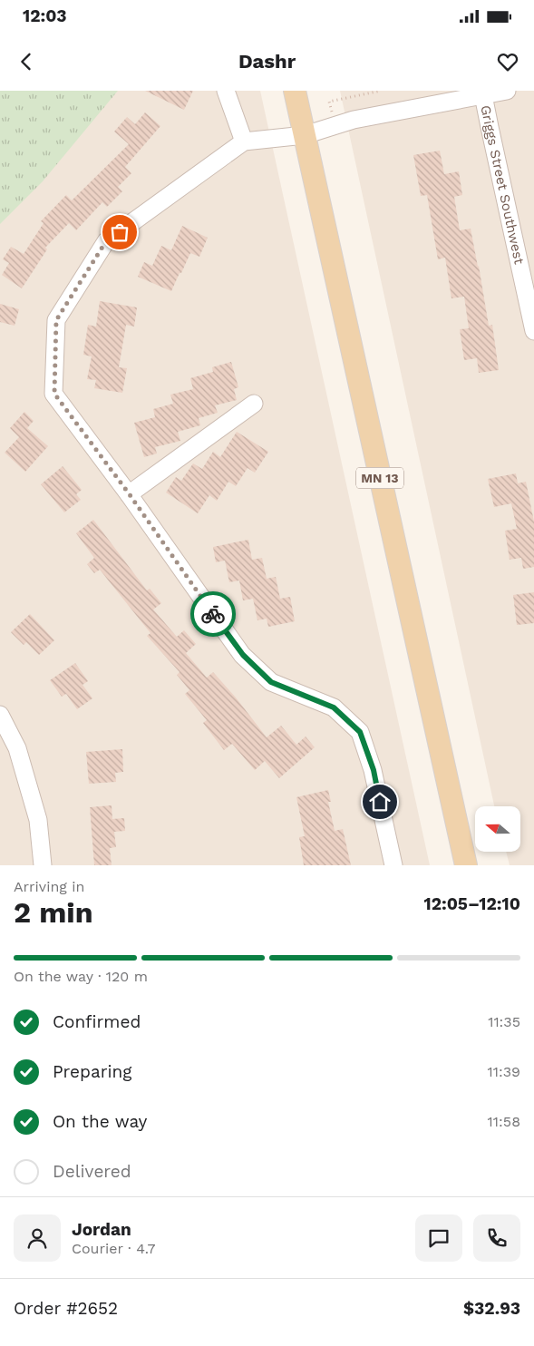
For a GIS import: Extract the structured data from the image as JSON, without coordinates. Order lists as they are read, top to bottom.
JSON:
{
  "streets": {
    "main road": ["MN 13"],
    "street": ["Griggs Street Southwest"]
  },
  "north": "left",
  "page": {
    "status": "12:03",
    "header": "Dashr",
    "heading": ["2 min", "Arriving in", "12:05–12:10"],
    "panel": [
      "Jordan",
      "Courier · 4.7",
      "Order #2652",
      "$32.93"
    ],
    "bar": "On the way · 120 m",
    "list": [
      ["Confirmed", "11:35"],
      ["Preparing", "11:39"],
      ["On the way", "11:58"],
      "Delivered"
    ]
  }
}
